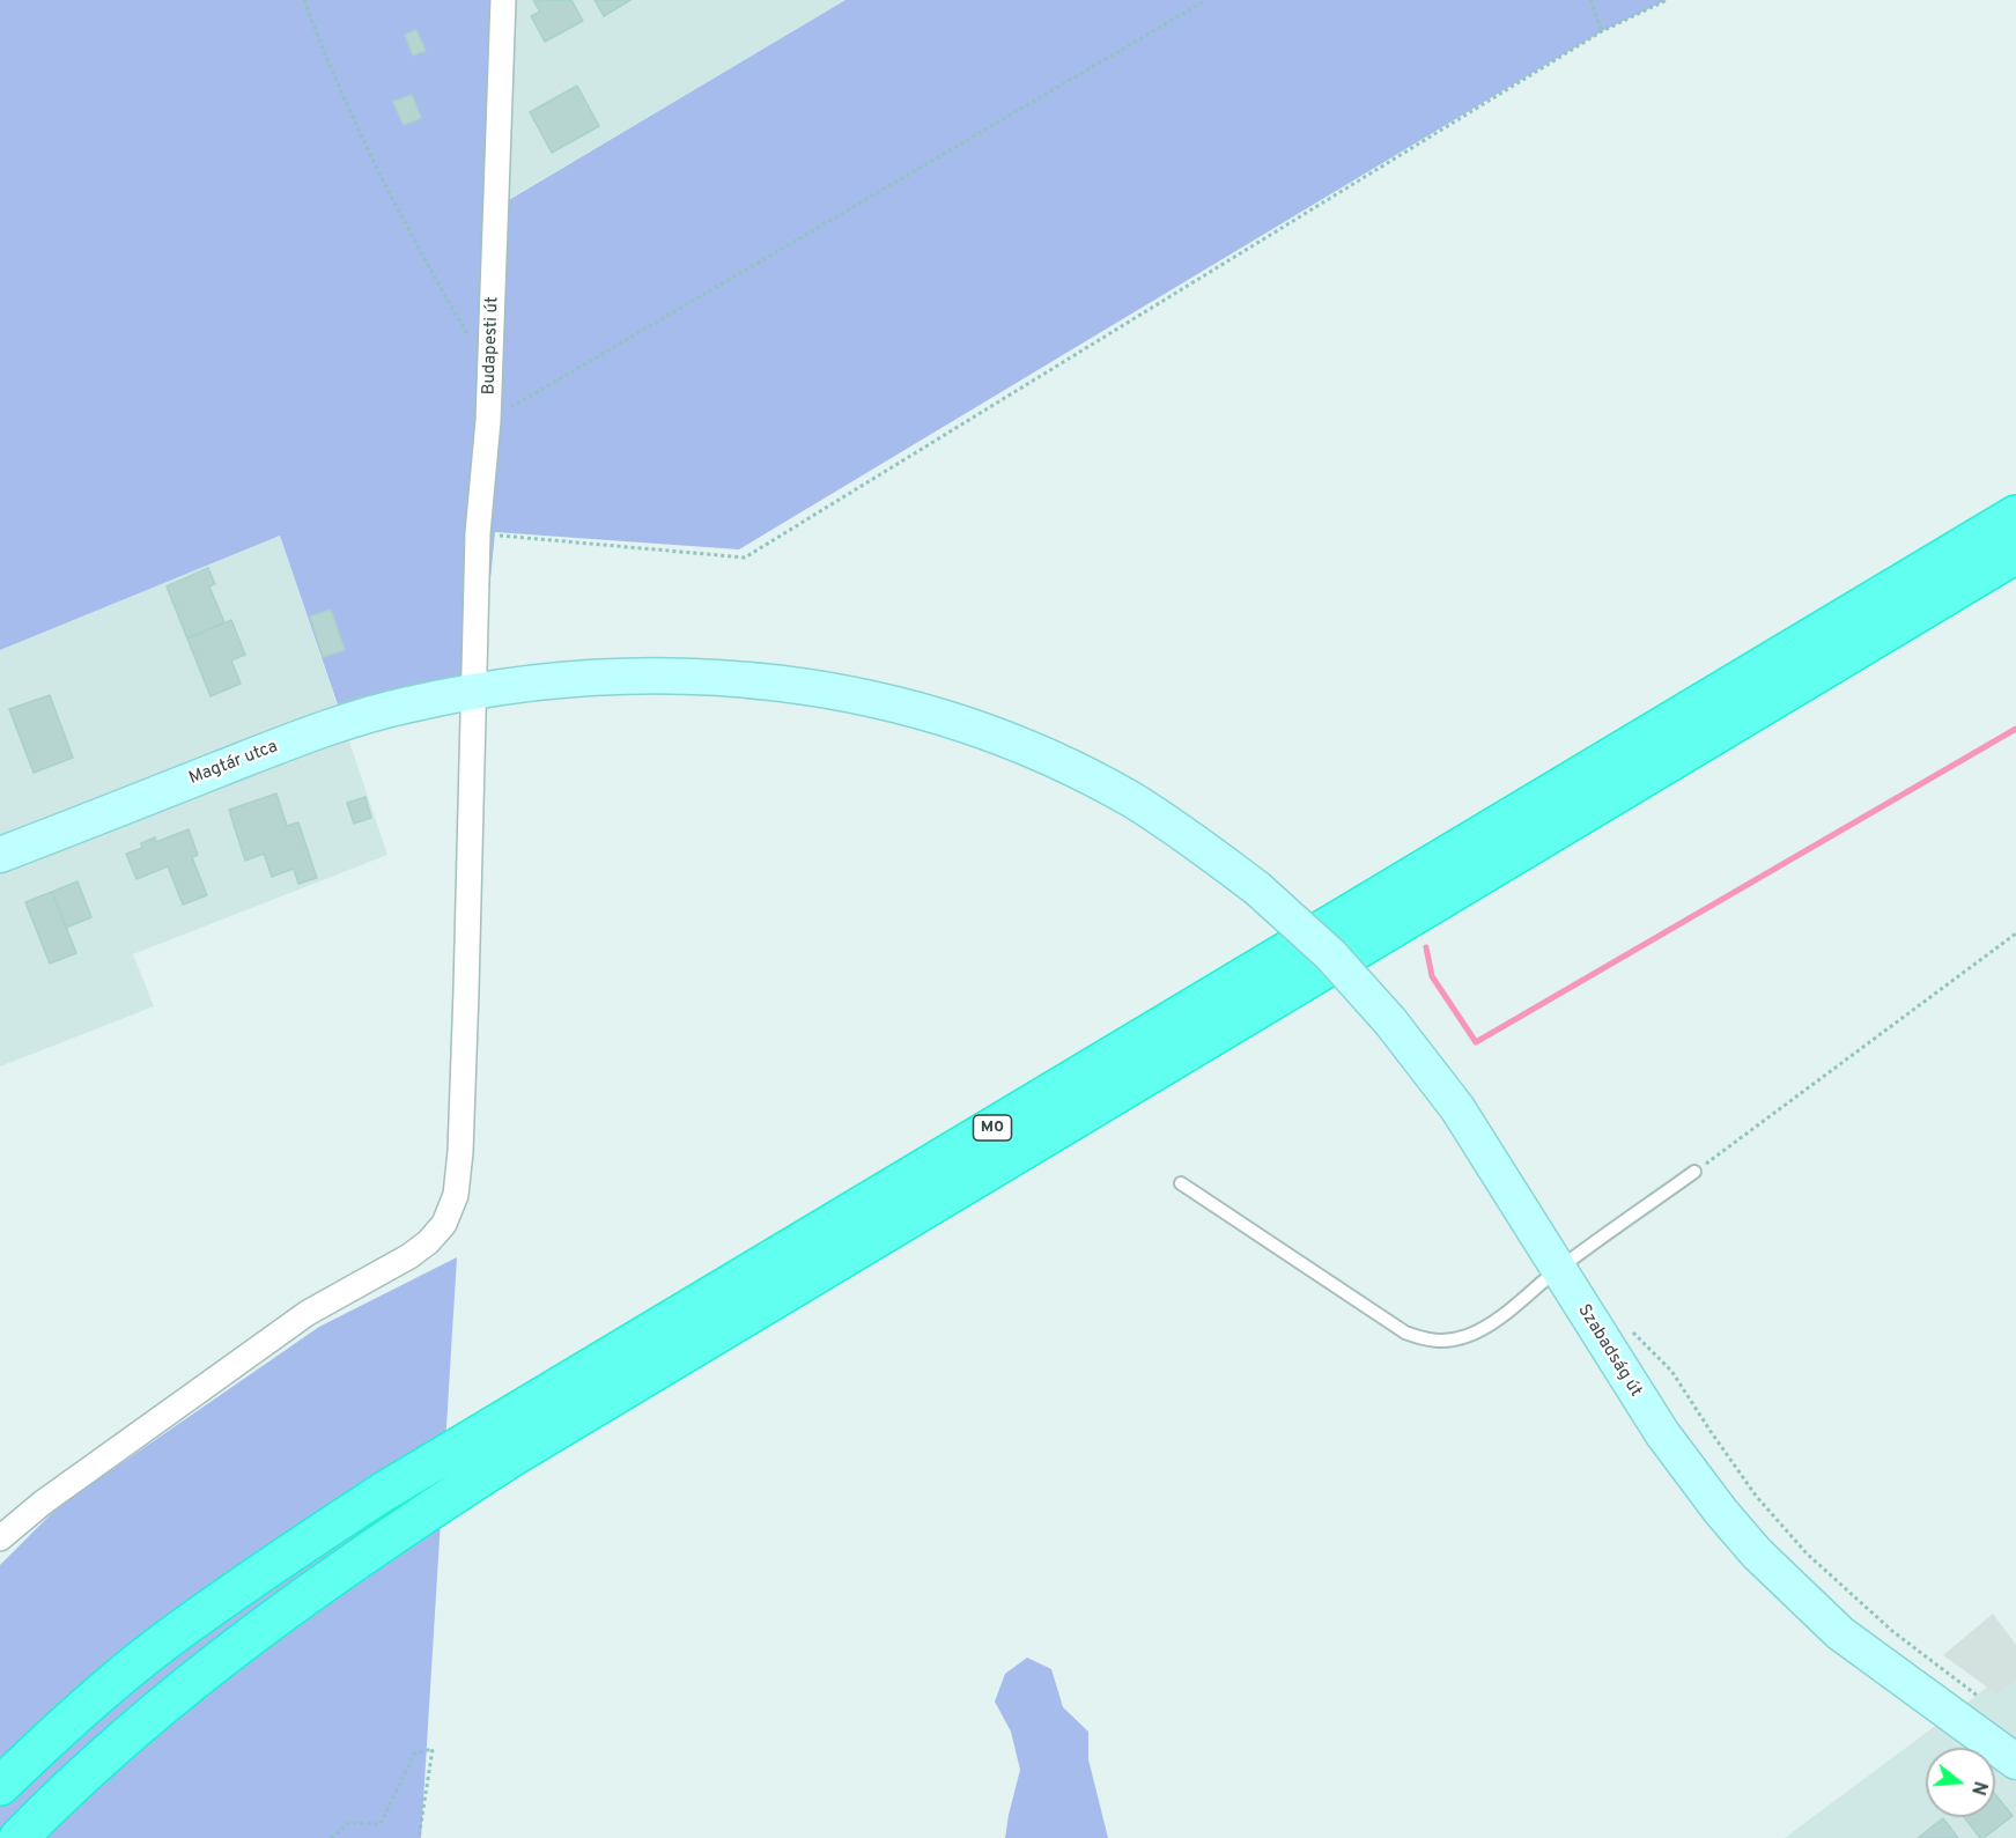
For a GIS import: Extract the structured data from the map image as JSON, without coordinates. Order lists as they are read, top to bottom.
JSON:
{
  "streets": {
    "highway": ["M0"],
    "street": ["Budapesti út", "Magtár utca", "Szabadság út"]
  },
  "crossings": [
    ["Budapesti út", "Magtár utca"],
    ["Magtár utca", "Szabadság út"]
  ],
  "north": "right"
}
